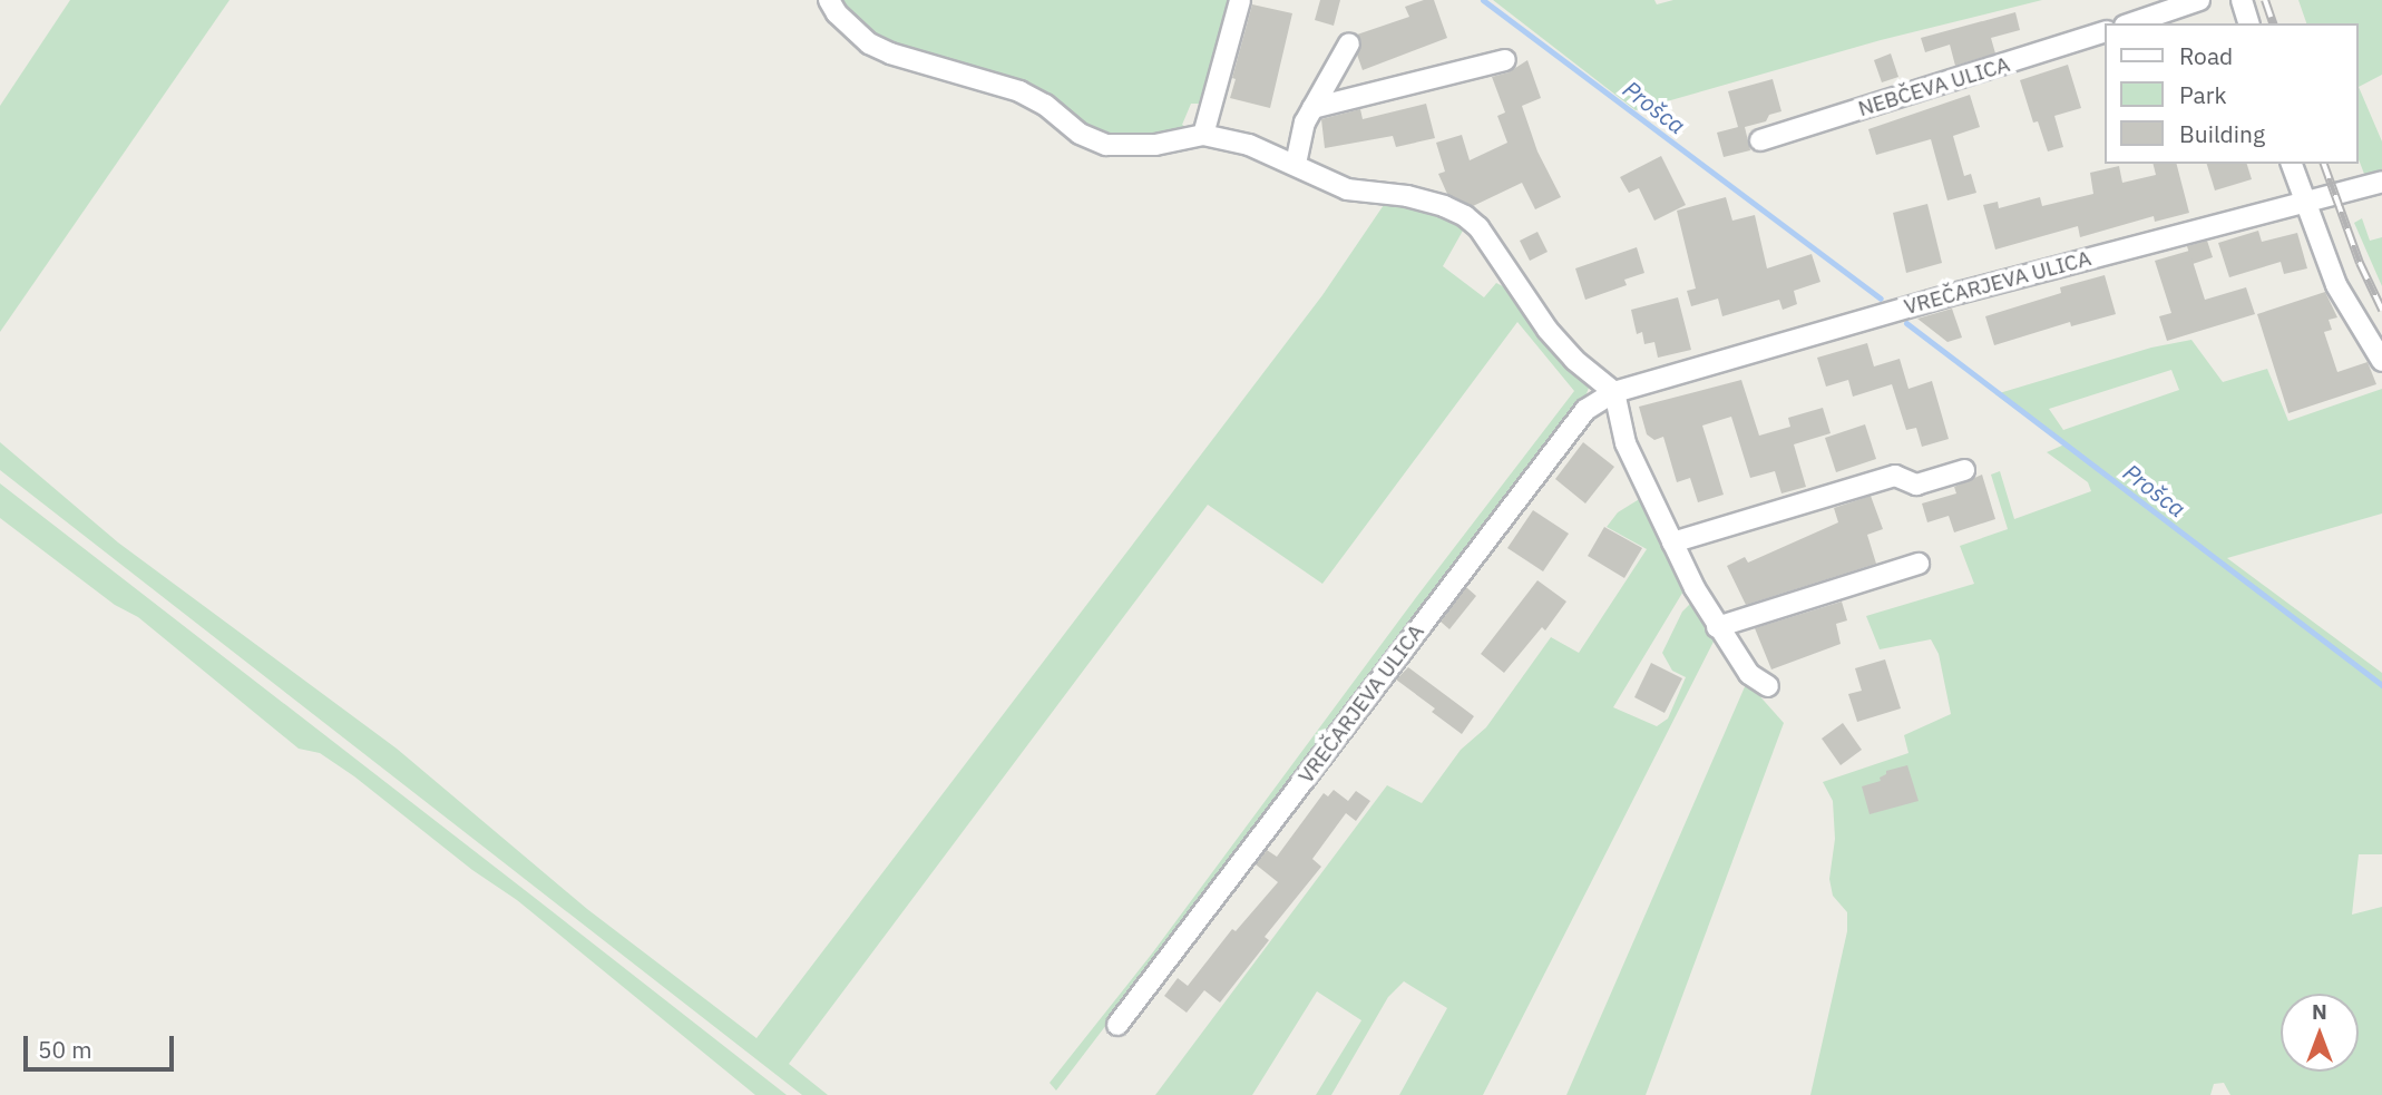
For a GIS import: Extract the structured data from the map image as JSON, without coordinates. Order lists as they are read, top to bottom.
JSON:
{
  "streets": {
    "street": ["NEBČEVA ULICA", "VREČARJEVA ULICA"]
  },
  "water": ["Prošca"],
  "legend": ["Road", "Park", "Building"],
  "scale_bar": "50 m",
  "north": "top"
}
